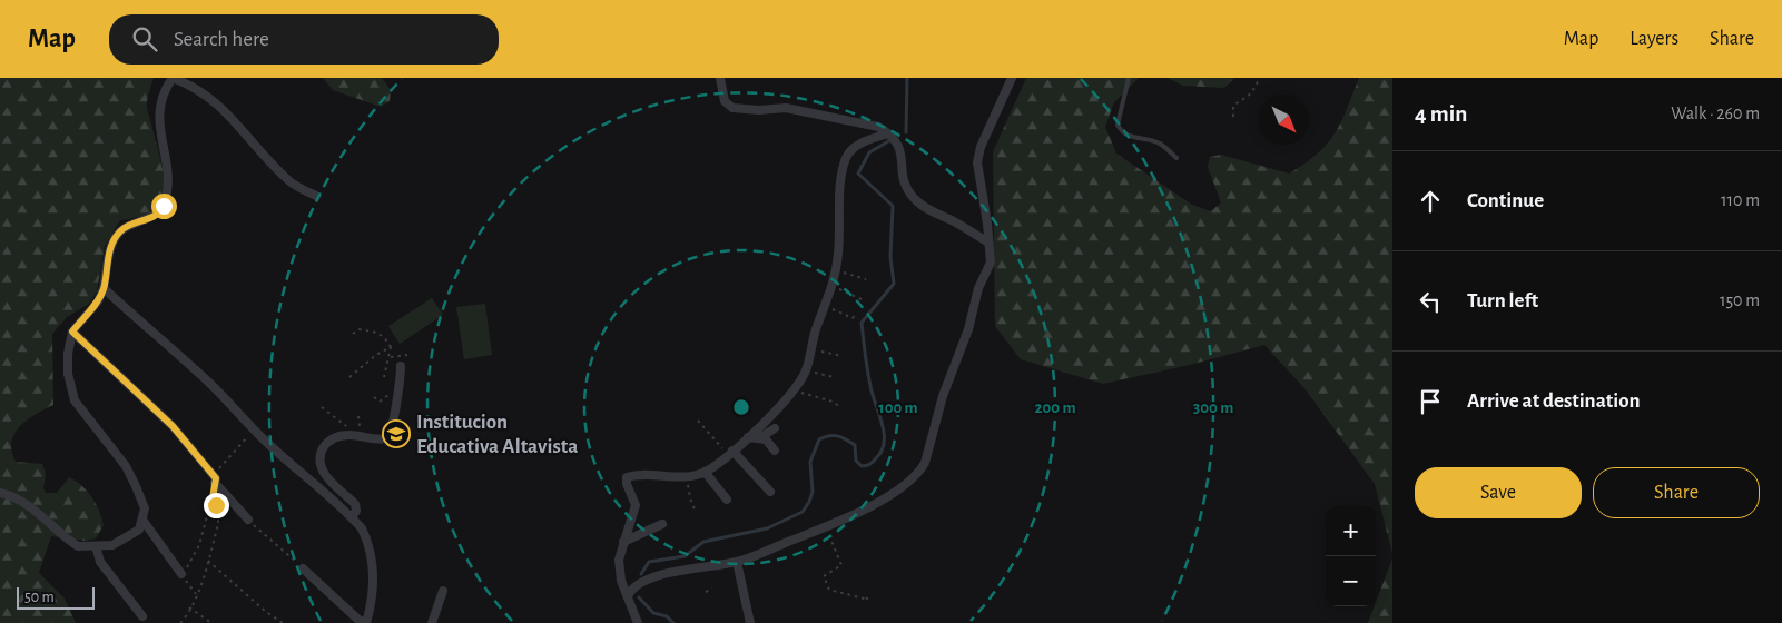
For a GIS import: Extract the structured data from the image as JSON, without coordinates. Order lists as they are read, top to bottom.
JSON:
{
  "places": {
    "school or university": ["Institucion Educativa Altavista"]
  },
  "scale_bar": "50 m",
  "north": "bottom right",
  "page": {
    "header": "Map",
    "search": "Search here",
    "nav": ["Map", "Layers", "Share"],
    "heading": ["4 min", "Walk · 260 m"],
    "list": [
      ["Continue", "110 m"],
      ["Turn left", "150 m"],
      "Arrive at destination"
    ],
    "buttons": ["Save", "Share"],
    "map_buttons": ["+", "−"],
    "scale": "50 m"
  },
  "rings": ["100 m", "200 m", "300 m"]
}
